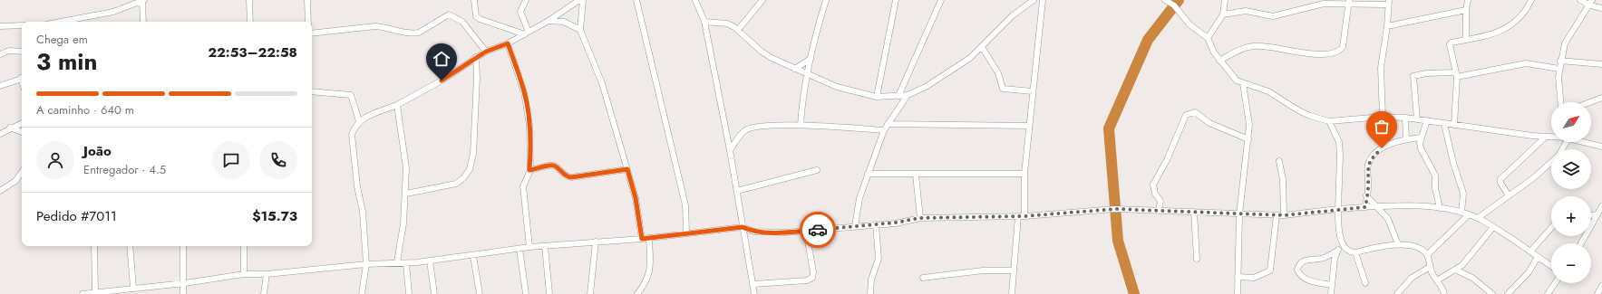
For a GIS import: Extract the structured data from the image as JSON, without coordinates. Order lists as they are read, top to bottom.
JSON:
{
  "north": "top right",
  "page": {
    "heading": ["3 min", "Chega em", "22:53–22:58"],
    "panel": [
      "João",
      "Entregador · 4.5",
      "Pedido #7011",
      "$15.73"
    ],
    "bar": "A caminho · 640 m",
    "map_buttons": ["+", "−"]
  }
}
